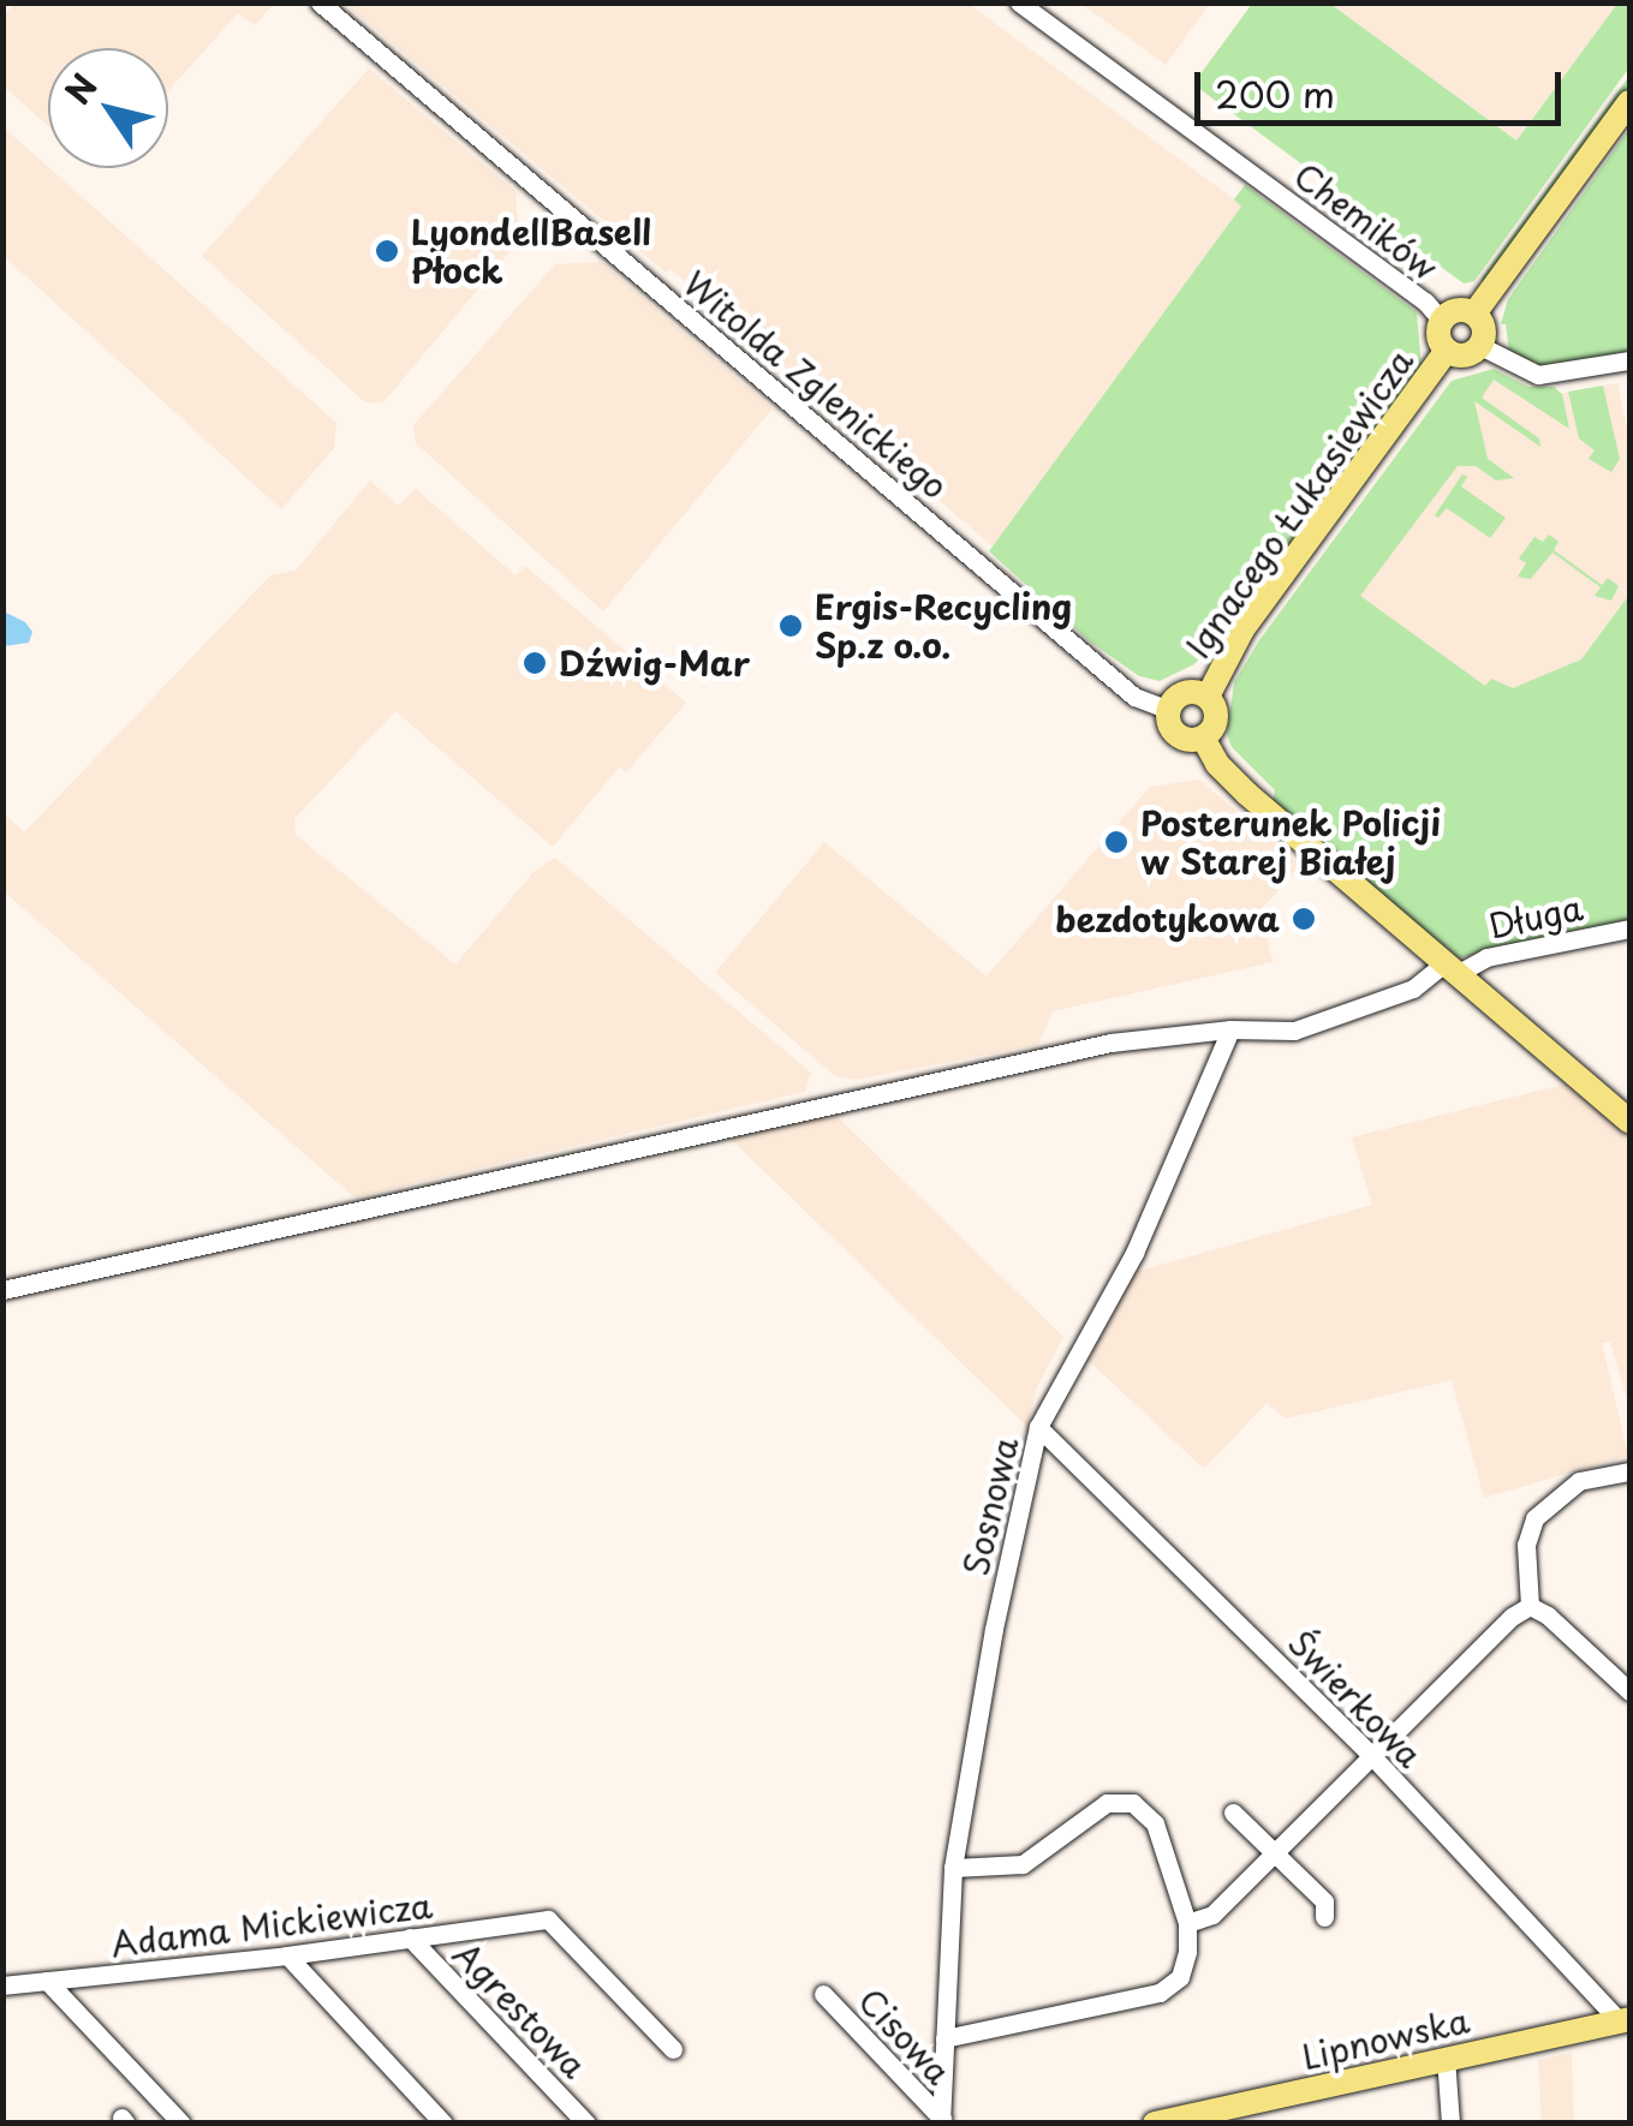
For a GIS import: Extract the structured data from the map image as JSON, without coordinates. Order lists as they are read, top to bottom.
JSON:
{
  "streets": {
    "main road": ["Ignacego Łukasiewicza", "Lipnowska"],
    "street": [
      "Chemików",
      "Witolda Zglenickiego",
      "Długa",
      "Sosnowa",
      "Świerkowa",
      "Adama Mickiewicza",
      "Agrestowa",
      "Cisowa"
    ]
  },
  "crossings": [
    ["Chemików", "Ignacego Łukasiewicza"],
    ["Witolda Zglenickiego", "Ignacego Łukasiewicza"],
    ["Sosnowa", "Świerkowa"],
    ["Sosnowa", "Cisowa"],
    ["Świerkowa", "Lipnowska"],
    ["Adama Mickiewicza", "Agrestowa"]
  ],
  "places": [
    "LyondellBasell Płock",
    "Ergis-Recycling Sp.z o.o.",
    "Dźwig-Mar",
    "Posterunek Policji w Starej Białej",
    "bezdotykowa"
  ],
  "scale_bar": "200 m",
  "north": "top left"
}
